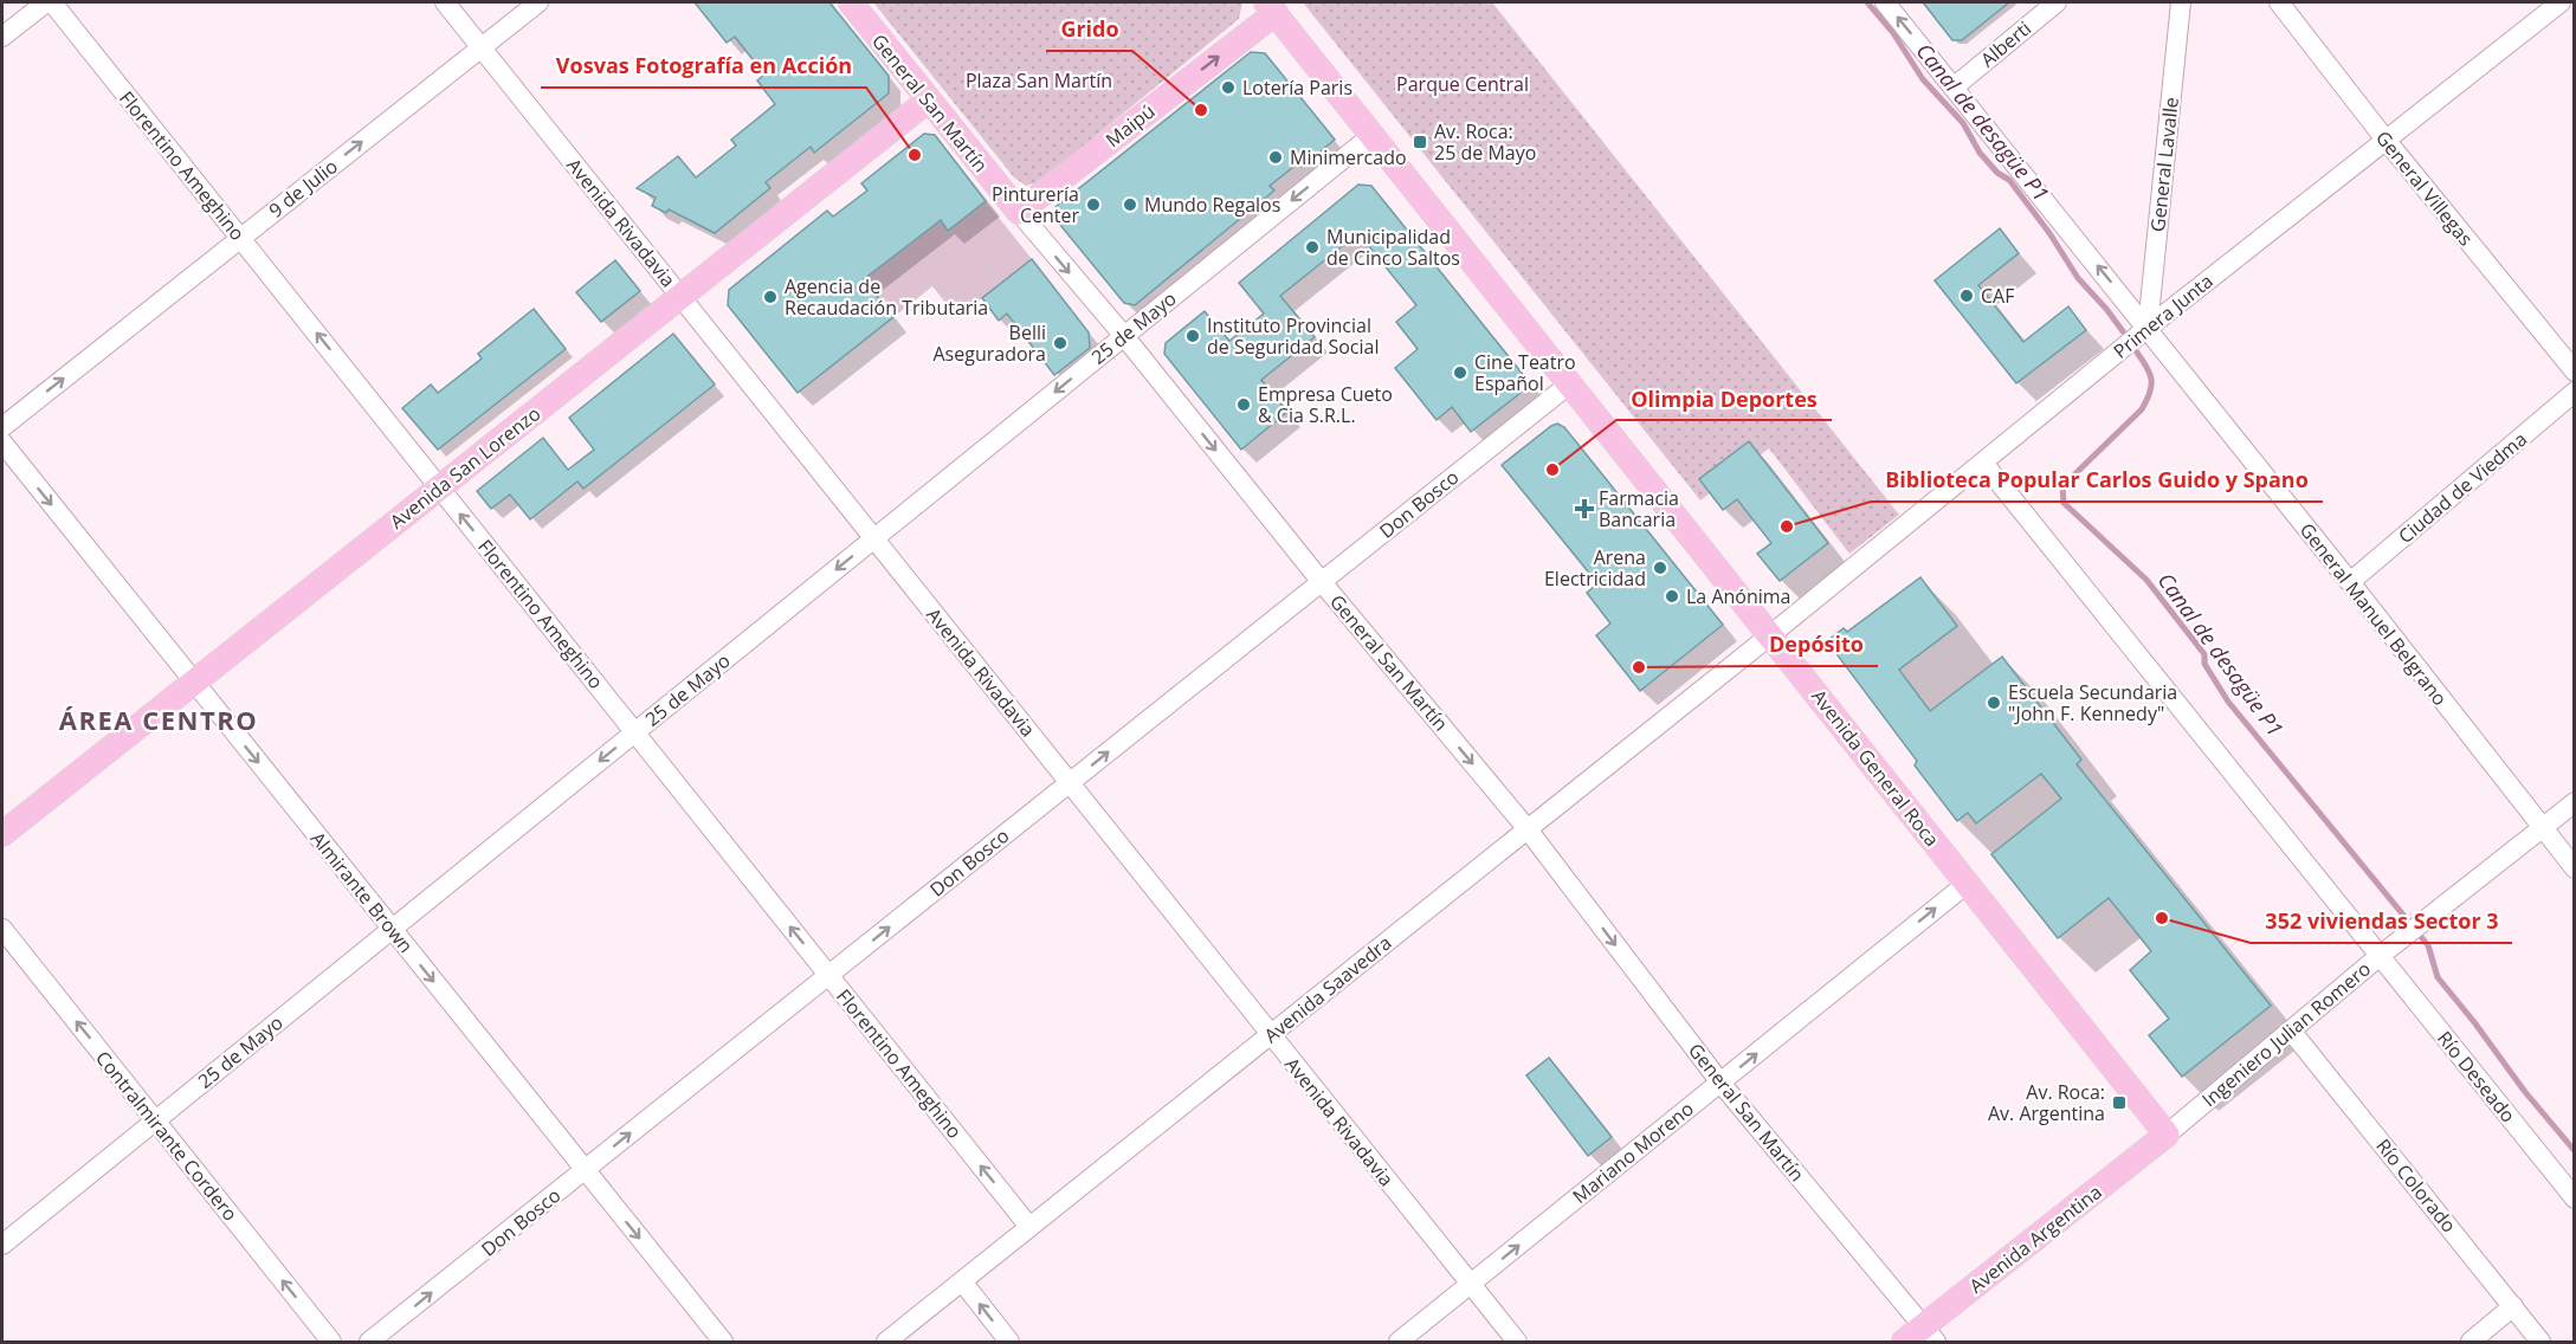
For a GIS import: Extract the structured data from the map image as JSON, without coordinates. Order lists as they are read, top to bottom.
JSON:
{
  "streets": {
    "main road": [
      "General San Martín",
      "Maipú",
      "Avenida San Lorenzo",
      "Avenida General Roca",
      "Avenida Argentina"
    ],
    "street": [
      "Alberti",
      "General Lavalle",
      "Florentino Ameghino",
      "9 de Julio",
      "General Villegas",
      "Avenida Rivadavia",
      "Primera Junta",
      "25 de Mayo",
      "Ciudad de Viedma",
      "Don Bosco",
      "General Manuel Belgrano",
      "Almirante Brown",
      "Avenida Saavedra",
      "Ingeniero Julian Romero",
      "Río Deseado",
      "Contralmirante Cordero",
      "Mariano Moreno",
      "Río Colorado"
    ]
  },
  "crossings": [
    ["Alberti", "General Manuel Belgrano"],
    ["General San Martín", "Maipú"],
    ["General San Martín", "25 de Mayo"],
    ["General San Martín", "Avenida San Lorenzo"],
    ["General San Martín", "Don Bosco"],
    ["General San Martín", "Avenida Saavedra"],
    ["General San Martín", "Mariano Moreno"],
    ["General San Martín", "Avenida Argentina"],
    ["Maipú", "Avenida General Roca"],
    ["General Lavalle", "Primera Junta"],
    ["General Lavalle", "General Manuel Belgrano"],
    ["Florentino Ameghino", "9 de Julio"],
    ["Florentino Ameghino", "25 de Mayo"],
    ["Florentino Ameghino", "Avenida San Lorenzo"],
    ["Florentino Ameghino", "Don Bosco"],
    ["Florentino Ameghino", "Avenida Saavedra"],
    ["9 de Julio", "Avenida Rivadavia"],
    ["General Villegas", "Primera Junta"],
    ["Avenida Rivadavia", "25 de Mayo"],
    ["Avenida Rivadavia", "Avenida San Lorenzo"],
    ["Avenida Rivadavia", "Don Bosco"],
    ["Avenida Rivadavia", "Avenida Saavedra"],
    ["Avenida Rivadavia", "Mariano Moreno"],
    ["Primera Junta", "General Manuel Belgrano"],
    ["Primera Junta", "Avenida General Roca"],
    ["Primera Junta", "Avenida Saavedra"],
    ["Primera Junta", "Río Deseado"],
    ["25 de Mayo", "Avenida General Roca"],
    ["25 de Mayo", "Almirante Brown"],
    ["25 de Mayo", "Contralmirante Cordero"],
    ["Avenida San Lorenzo", "Almirante Brown"],
    ["Ciudad de Viedma", "General Manuel Belgrano"],
    ["Don Bosco", "Avenida General Roca"],
    ["Don Bosco", "Almirante Brown"],
    ["General Manuel Belgrano", "Ingeniero Julian Romero"],
    ["Avenida General Roca", "Avenida Saavedra"],
    ["Avenida General Roca", "Ingeniero Julian Romero"],
    ["Avenida General Roca", "Mariano Moreno"],
    ["Avenida General Roca", "Avenida Argentina"],
    ["Ingeniero Julian Romero", "Río Deseado"],
    ["Ingeniero Julian Romero", "Río Colorado"],
    ["Ingeniero Julian Romero", "Avenida Argentina"]
  ],
  "one_way": [
    "General San Martín",
    "Maipú",
    "Florentino Ameghino",
    "9 de Julio",
    "25 de Mayo",
    "Don Bosco",
    "General Manuel Belgrano",
    "Almirante Brown",
    "Contralmirante Cordero",
    "Mariano Moreno"
  ],
  "districts": ["ÁREA CENTRO"],
  "water": ["Canal de desagüe P1"],
  "parks": ["Plaza San Martín", "Parque Central"],
  "places": {
    "other": [
      "Lotería Paris",
      "Grido",
      "Vosvas Fotografía en Acción",
      "Minimercado",
      "Pinturería Center",
      "Mundo Regalos",
      "Municipalidad de Cinco Saltos",
      "CAF",
      "Agencia de Recaudación Tributaria",
      "Instituto Provincial de Seguridad Social",
      "Belli Aseguradora",
      "Cine Teatro Español",
      "Empresa Cueto & Cia S.R.L.",
      "Olimpia Deportes",
      "Biblioteca Popular Carlos Guido y Spano",
      "Arena Electricidad",
      "La Anónima",
      "Depósito",
      "Escuela Secundaria \"John F. Kennedy\"",
      "352 viviendas Sector 3"
    ],
    "transit": ["Av. Roca: 25 de Mayo", "Av. Roca: Av. Argentina"],
    "health": ["Farmacia Bancaria"]
  }
}
